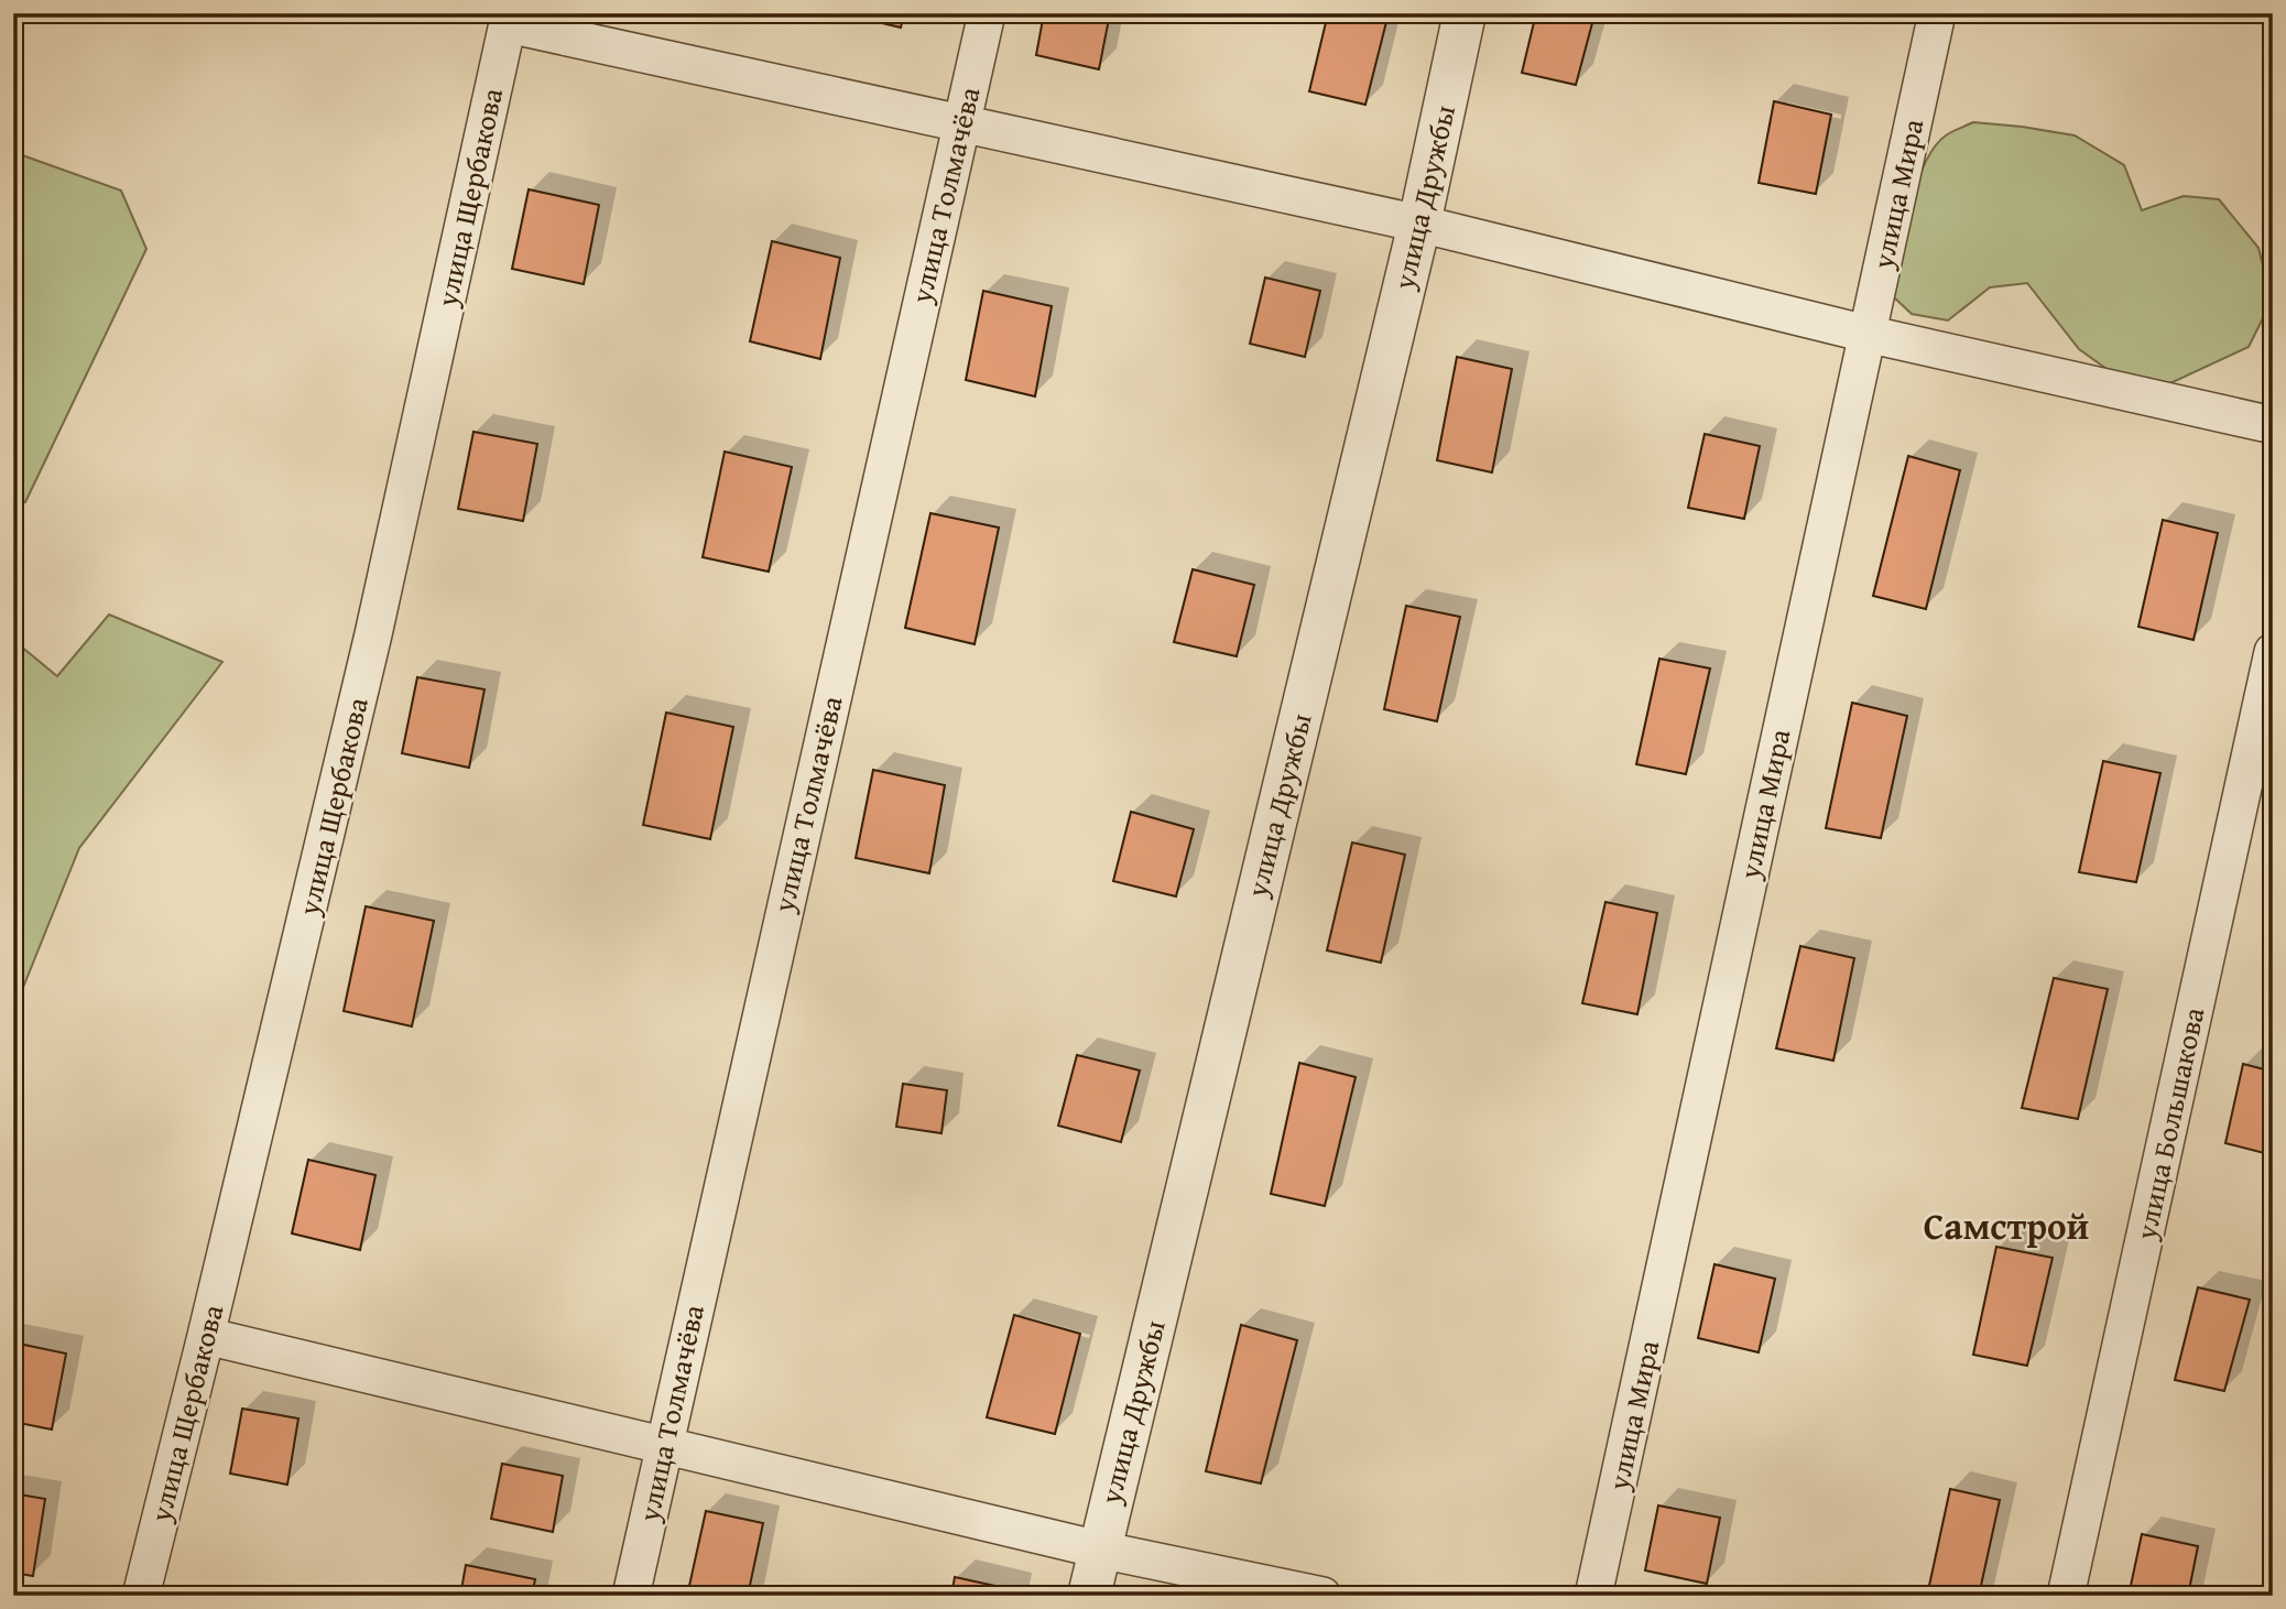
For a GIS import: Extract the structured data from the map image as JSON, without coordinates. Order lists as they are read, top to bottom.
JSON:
{
  "streets": {
    "street": [
      "улица Мира",
      "улица Толмачёва",
      "улица Щербакова",
      "улица Дружбы",
      "улица Большакова"
    ]
  },
  "districts": ["Самстрой"]
}
